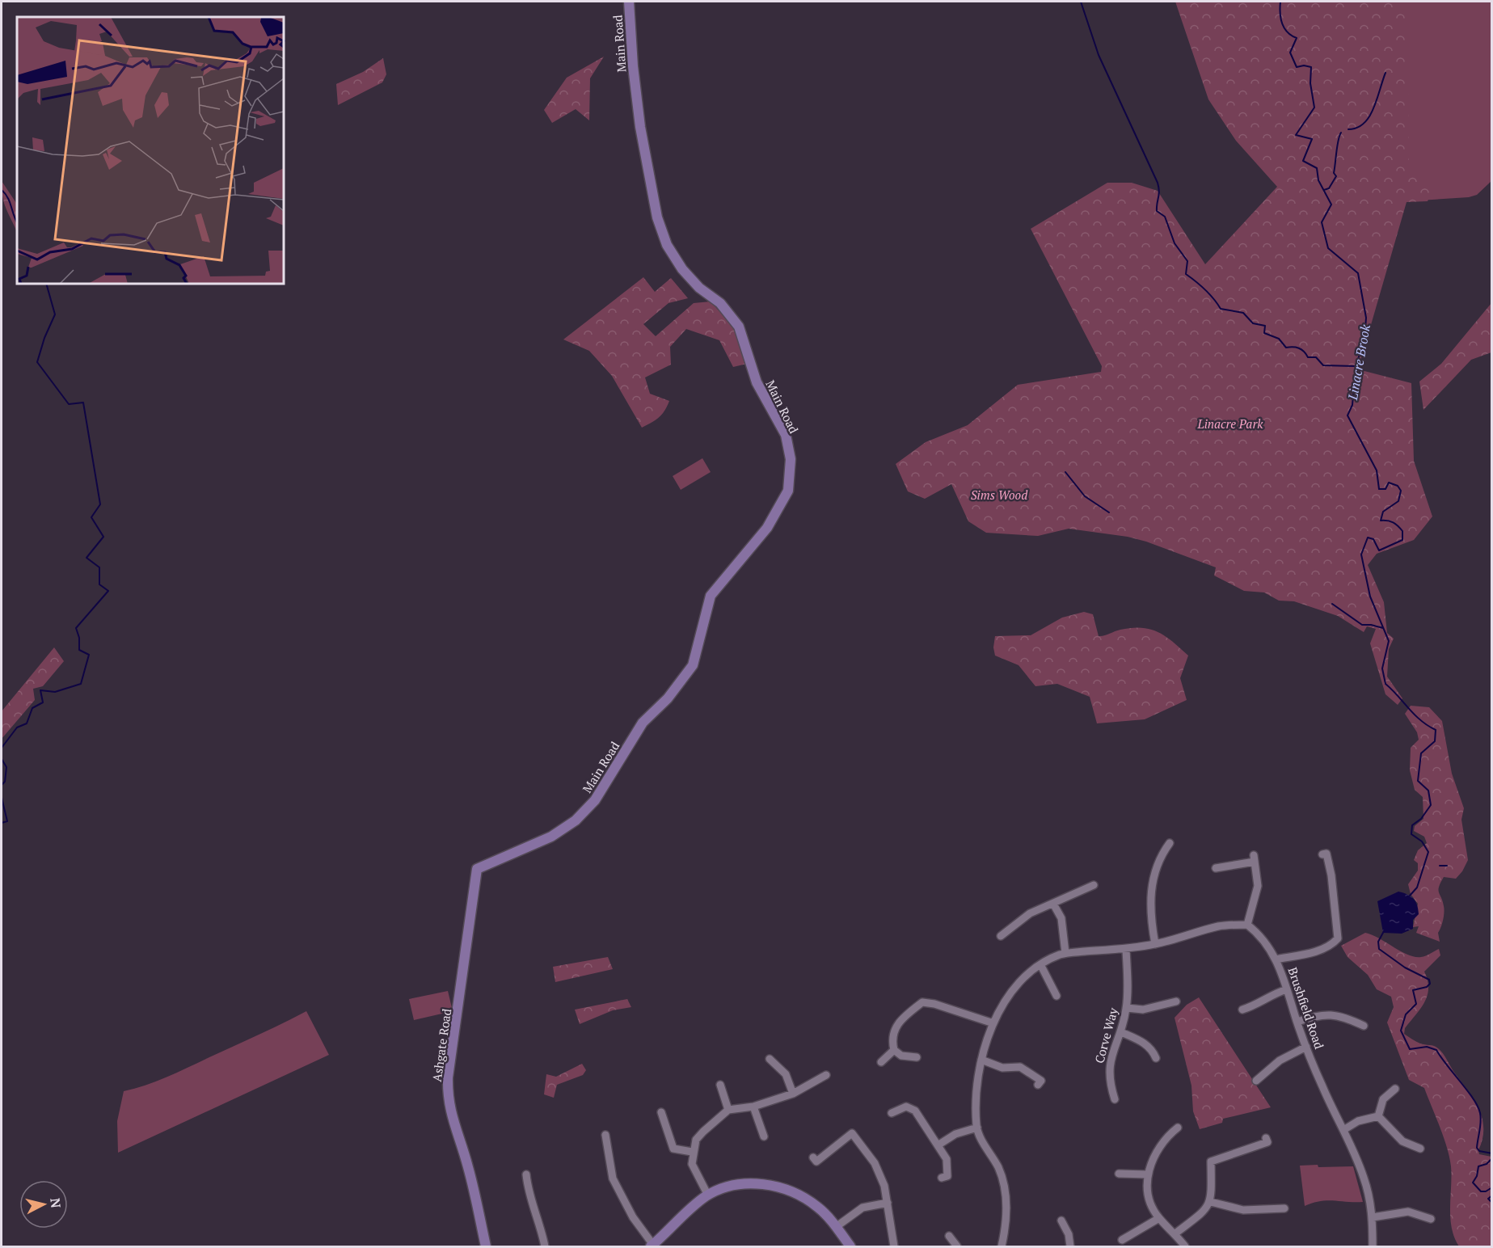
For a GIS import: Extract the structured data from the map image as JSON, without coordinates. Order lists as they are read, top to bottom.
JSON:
{
  "streets": {
    "street": [
      "Main Road",
      "Brushfield Road",
      "Corve Way",
      "Ashgate Road"
    ]
  },
  "crossings": [
    ["Main Road", "Ashgate Road"]
  ],
  "water": ["Linacre Brook"],
  "parks": ["Linacre Park", "Sims Wood"],
  "north": "right"
}
